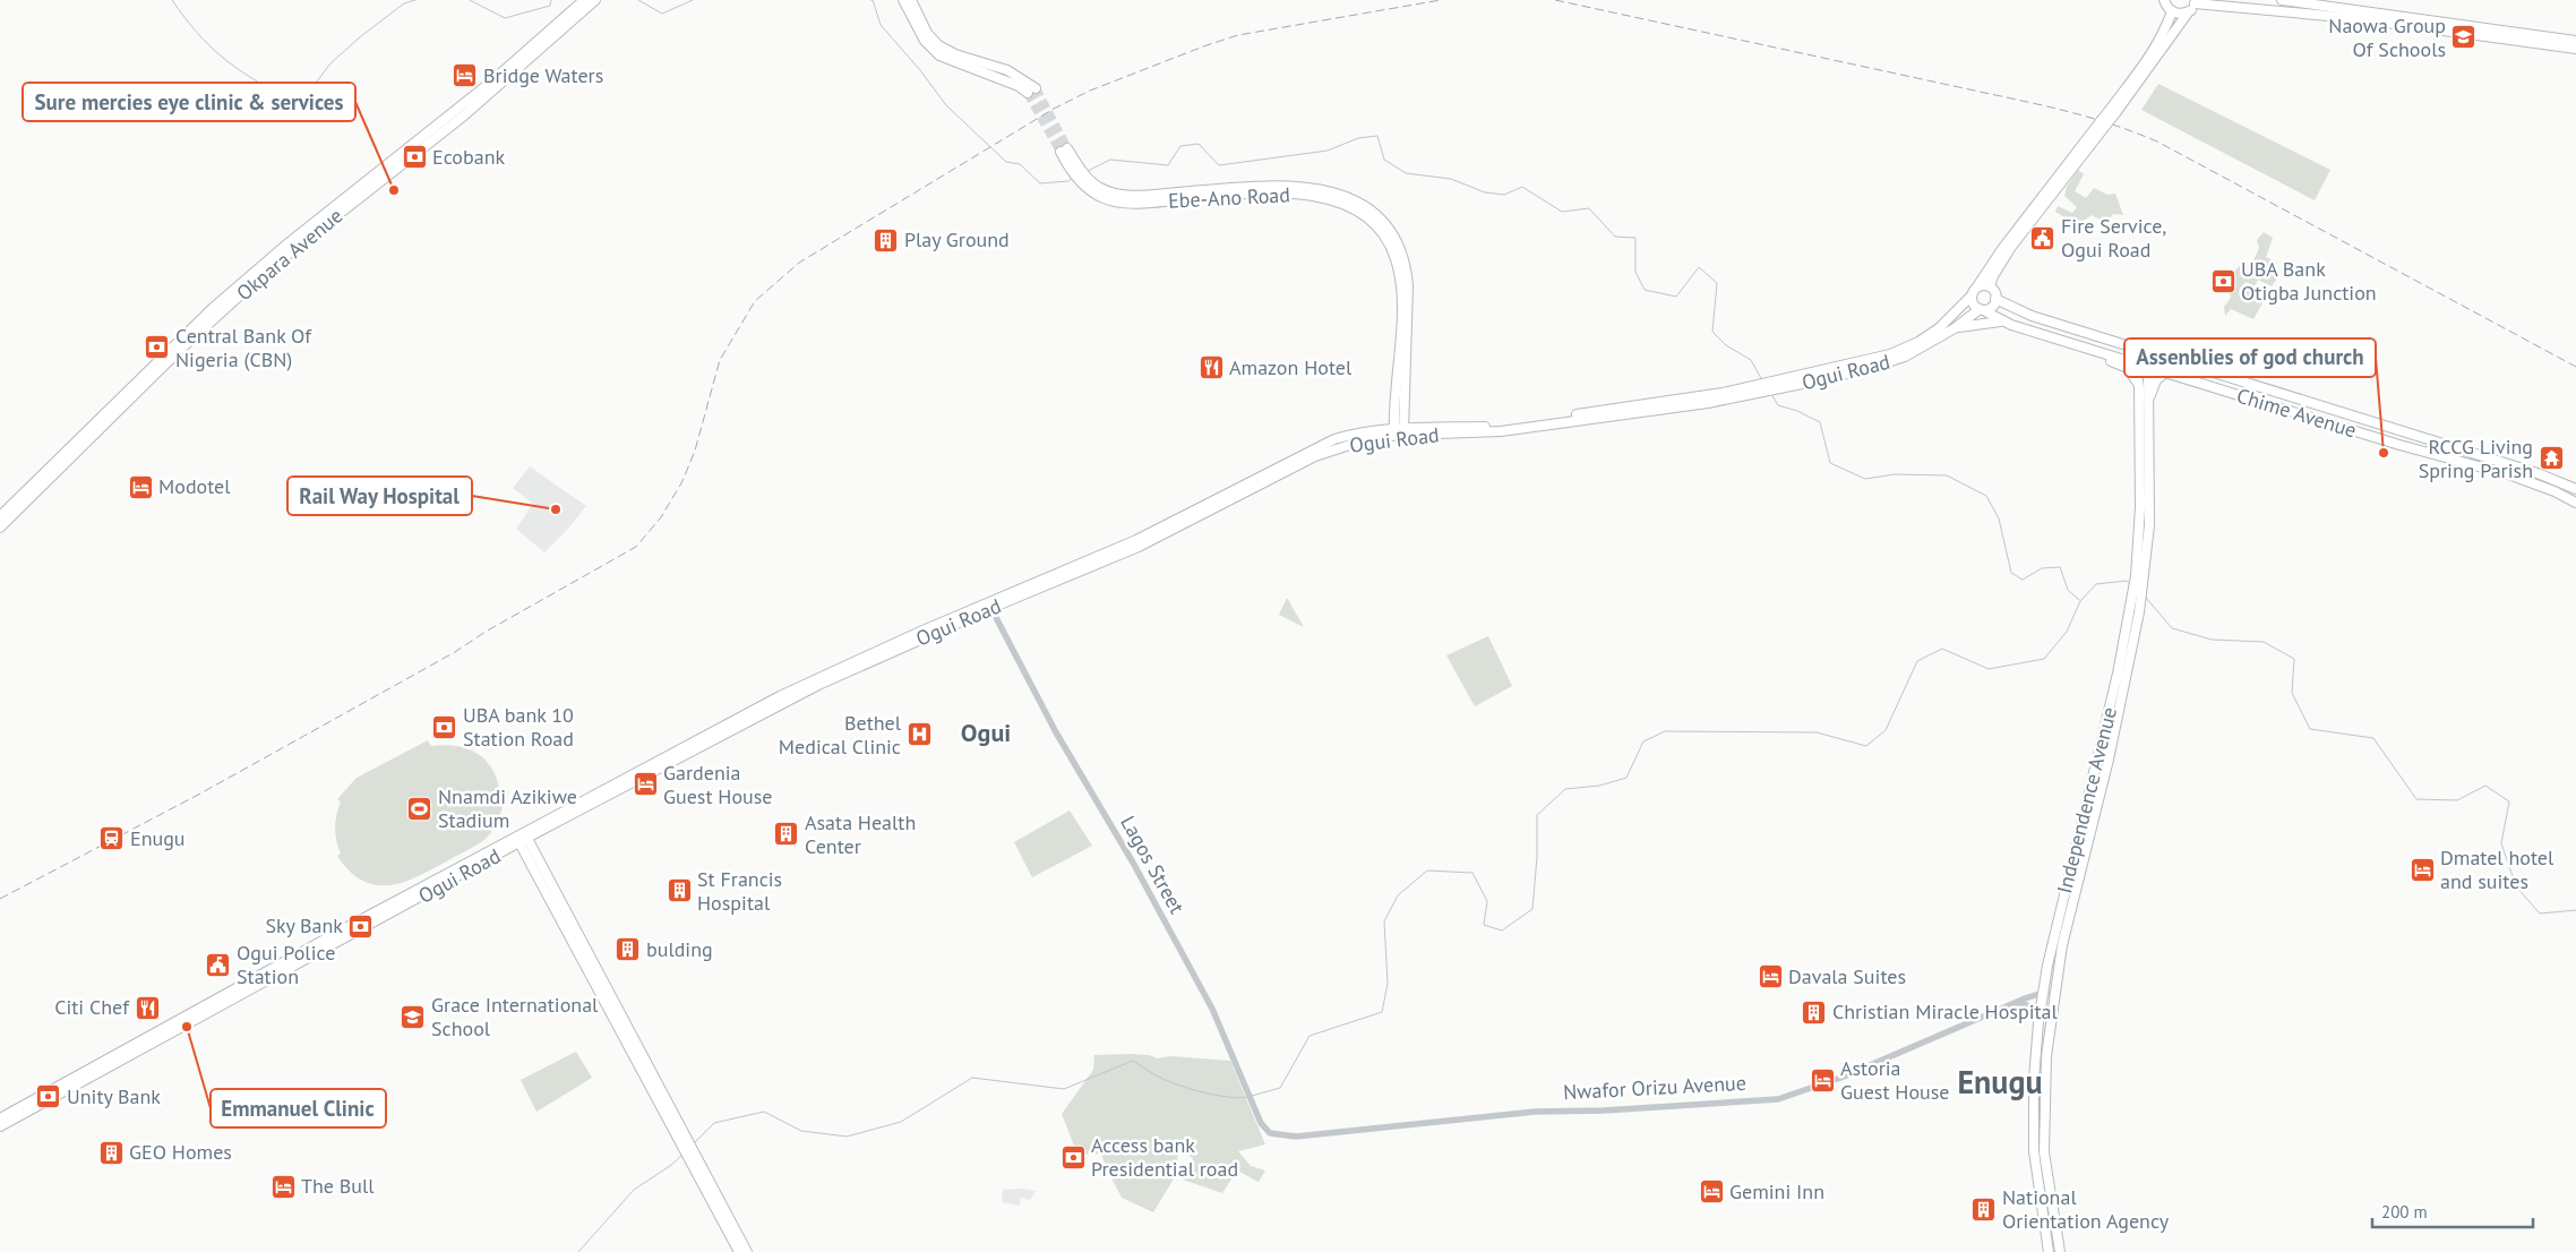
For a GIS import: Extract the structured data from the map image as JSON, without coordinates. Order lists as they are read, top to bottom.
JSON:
{
  "streets": {
    "main road": [
      "Ebe-Ano Road",
      "Okpara Avenue",
      "Ogui Road",
      "Chime Avenue",
      "Independence Avenue"
    ],
    "street": ["Lagos Street", "Nwafor Orizu Avenue"]
  },
  "crossings": [
    ["Ebe-Ano Road", "Ogui Road"],
    ["Ogui Road", "Chime Avenue"],
    ["Ogui Road", "Lagos Street"],
    ["Chime Avenue", "Independence Avenue"],
    ["Independence Avenue", "Nwafor Orizu Avenue"],
    ["Lagos Street", "Nwafor Orizu Avenue"]
  ],
  "districts": ["Ogui", "Enugu"],
  "places": {
    "school or university": ["Naowa Group Of Schools", "Grace International School"],
    "hotel": [
      "Bridge Waters",
      "Modotel",
      "Gardenia Guest House",
      "Dmatel hotel and suites",
      "Davala Suites",
      "Astoria Guest House",
      "The Bull",
      "Gemini Inn"
    ],
    "bank": [
      "Ecobank",
      "UBA Bank Otigba Junction",
      "Central Bank Of Nigeria (CBN)",
      "UBA bank 10 Station Road",
      "Sky Bank",
      "Unity Bank",
      "Access bank Presidential road"
    ],
    "other": [
      "Sure mercies eye clinic & services",
      "Assenblies of god church",
      "Rail Way Hospital",
      "Emmanuel Clinic"
    ],
    "public building": ["Fire Service, Ogui Road", "Ogui Police Station"],
    "building": [
      "Play Ground",
      "Asata Health Center",
      "St Francis Hospital",
      "bulding",
      "Christian Miracle Hospital",
      "GEO Homes",
      "National Orientation Agency"
    ],
    "restaurant": ["Amazon Hotel", "Citi Chef"],
    "temple": ["RCCG Living Spring Parish"],
    "hospital": ["Bethel Medical Clinic"],
    "sports": ["Nnamdi Azikiwe Stadium"],
    "station": ["Enugu"]
  },
  "scale_bar": "200 m"
}
